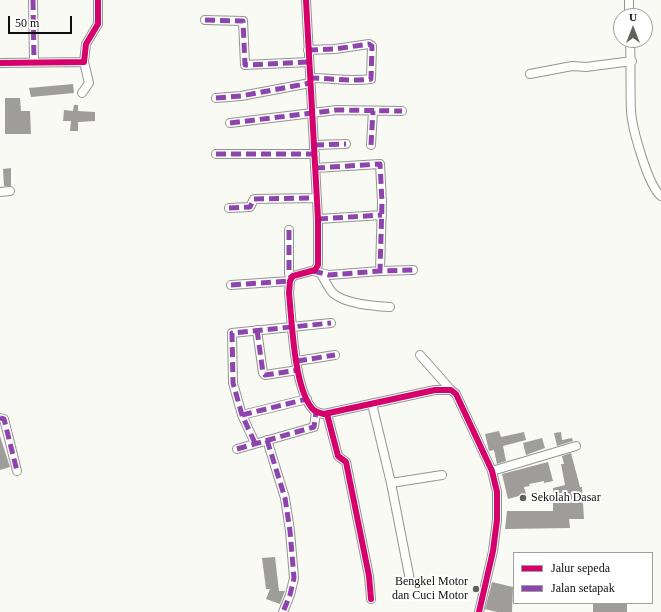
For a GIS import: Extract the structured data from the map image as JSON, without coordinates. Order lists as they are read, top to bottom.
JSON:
{
  "places": ["Sekolah Dasar", "Bengkel Motor dan Cuci Motor"],
  "legend": ["Jalur sepeda", "Jalan setapak"],
  "scale_bar": "50 m",
  "north": "top"
}
